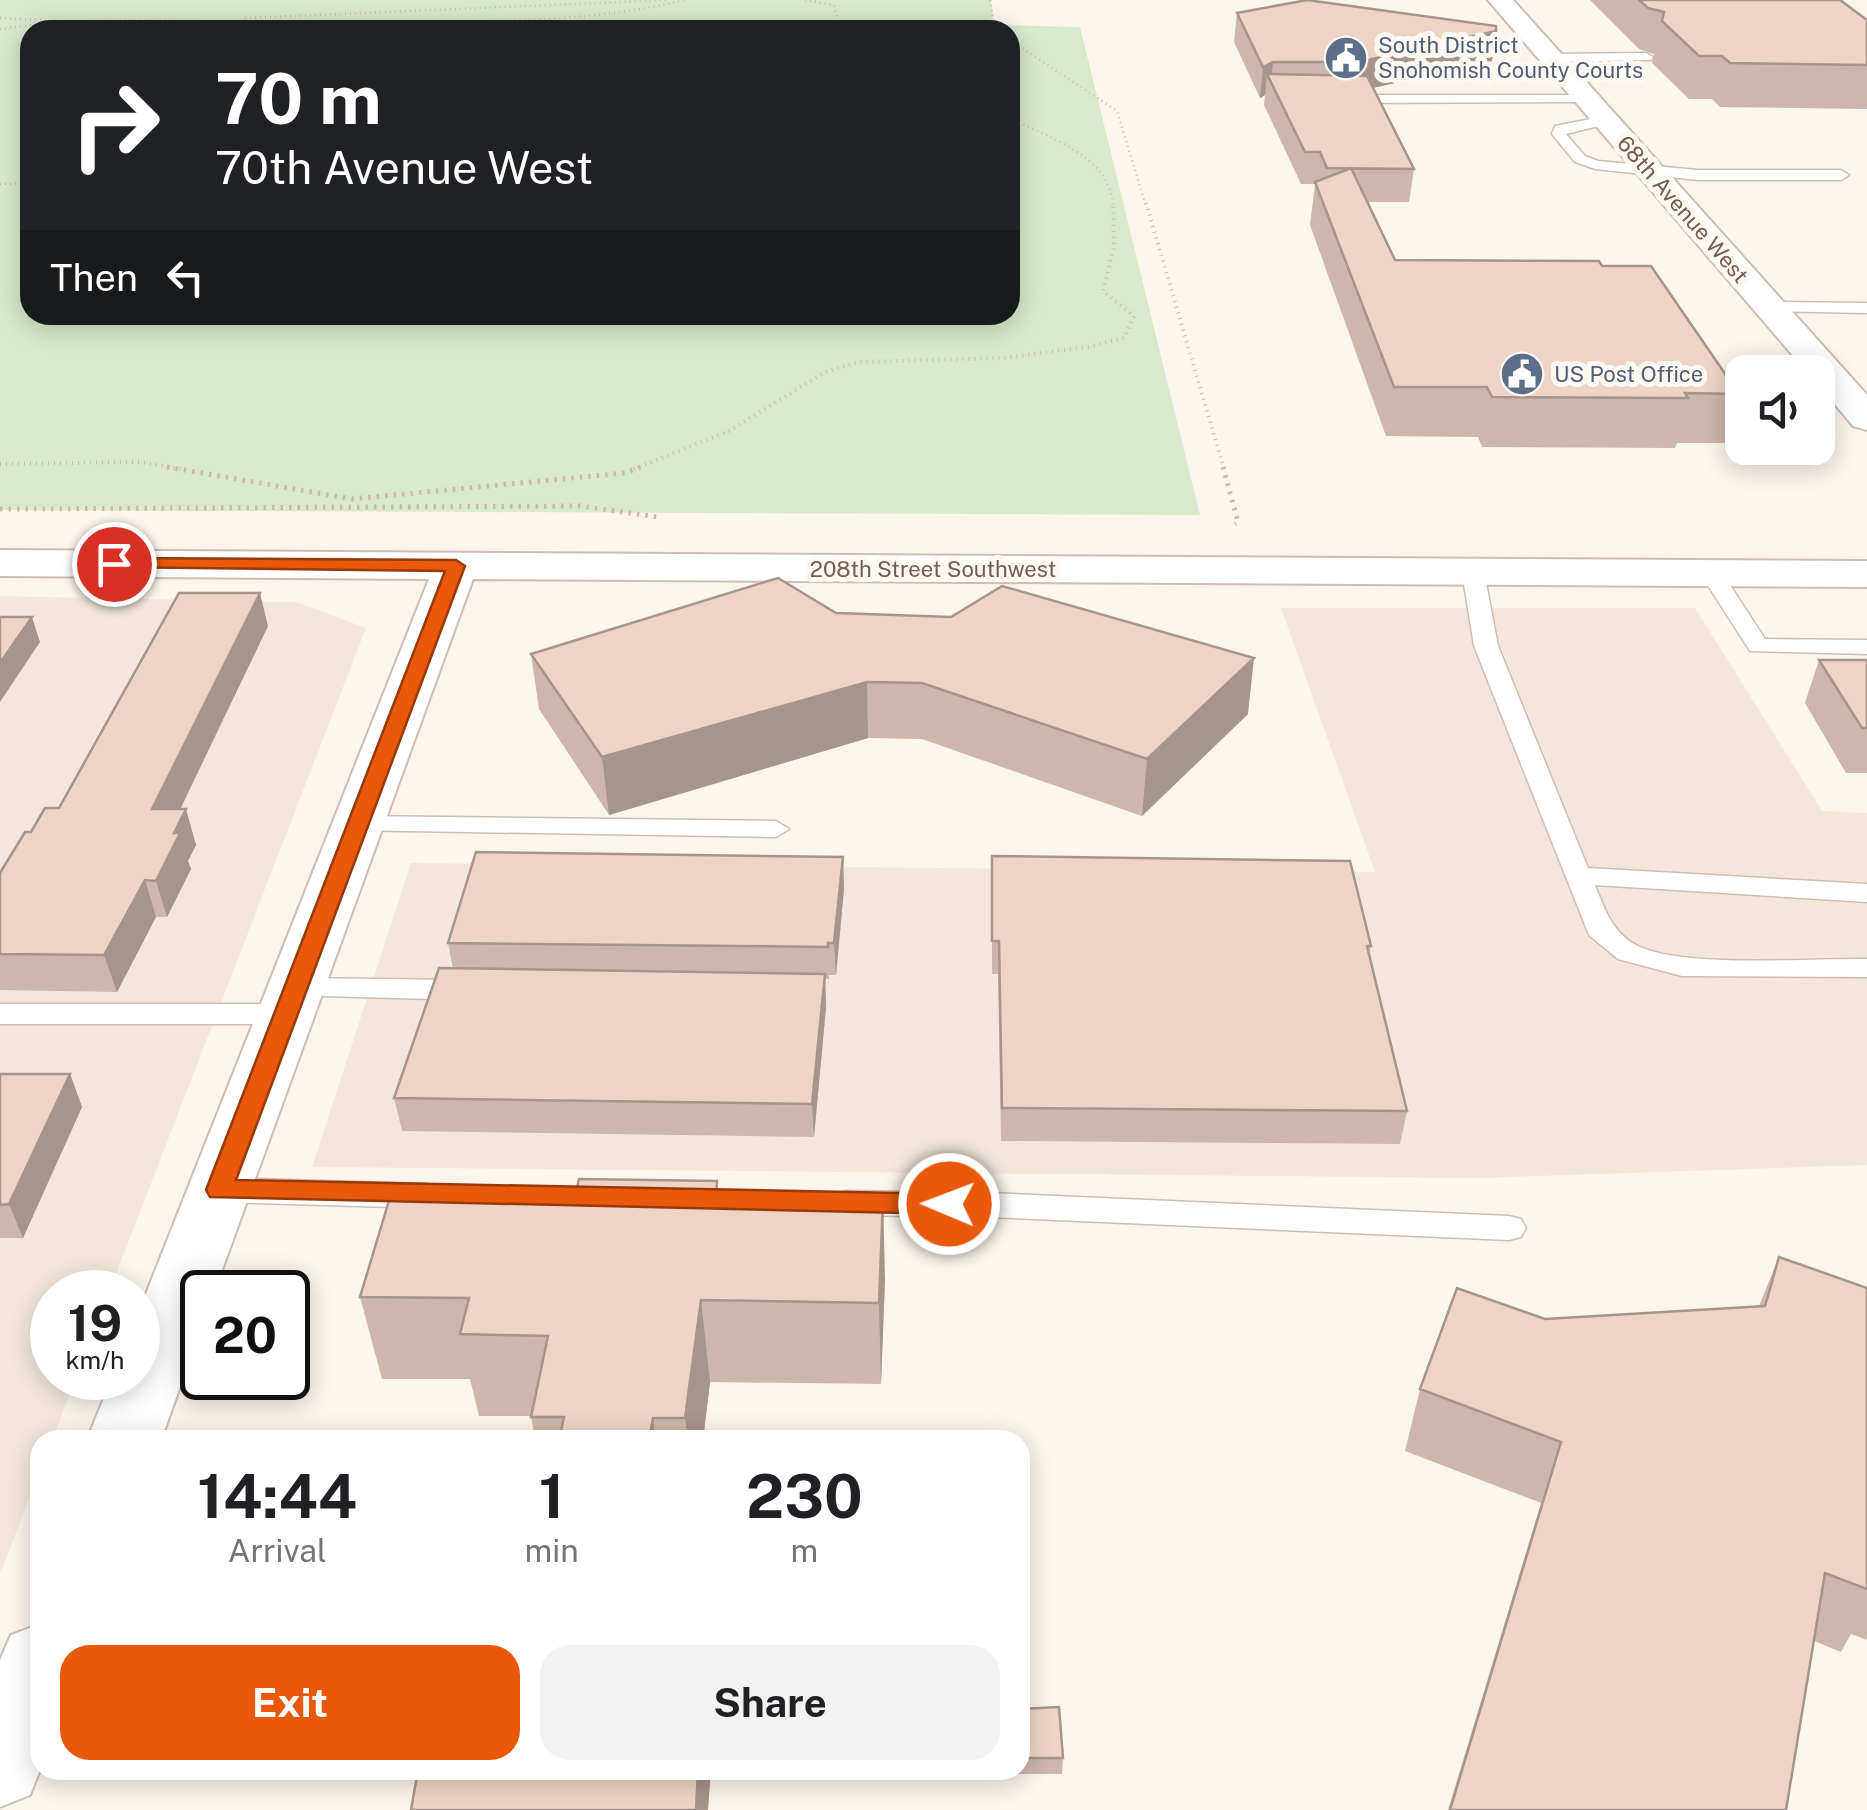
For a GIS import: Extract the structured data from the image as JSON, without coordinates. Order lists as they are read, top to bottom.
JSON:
{
  "streets": {
    "street": ["68th Avenue West", "208th Street Southwest"]
  },
  "places": {
    "public building": ["South District Snohomish County Courts", "US Post Office"]
  },
  "page": {
    "turn": ["70 m", "70th Avenue West"],
    "then": "Then",
    "speed": "19 km/h",
    "limit": "20",
    "eta": [
      "14:44",
      "Arrival",
      "1",
      "min",
      "230",
      "m"
    ],
    "buttons": ["Exit", "Share"]
  }
}
